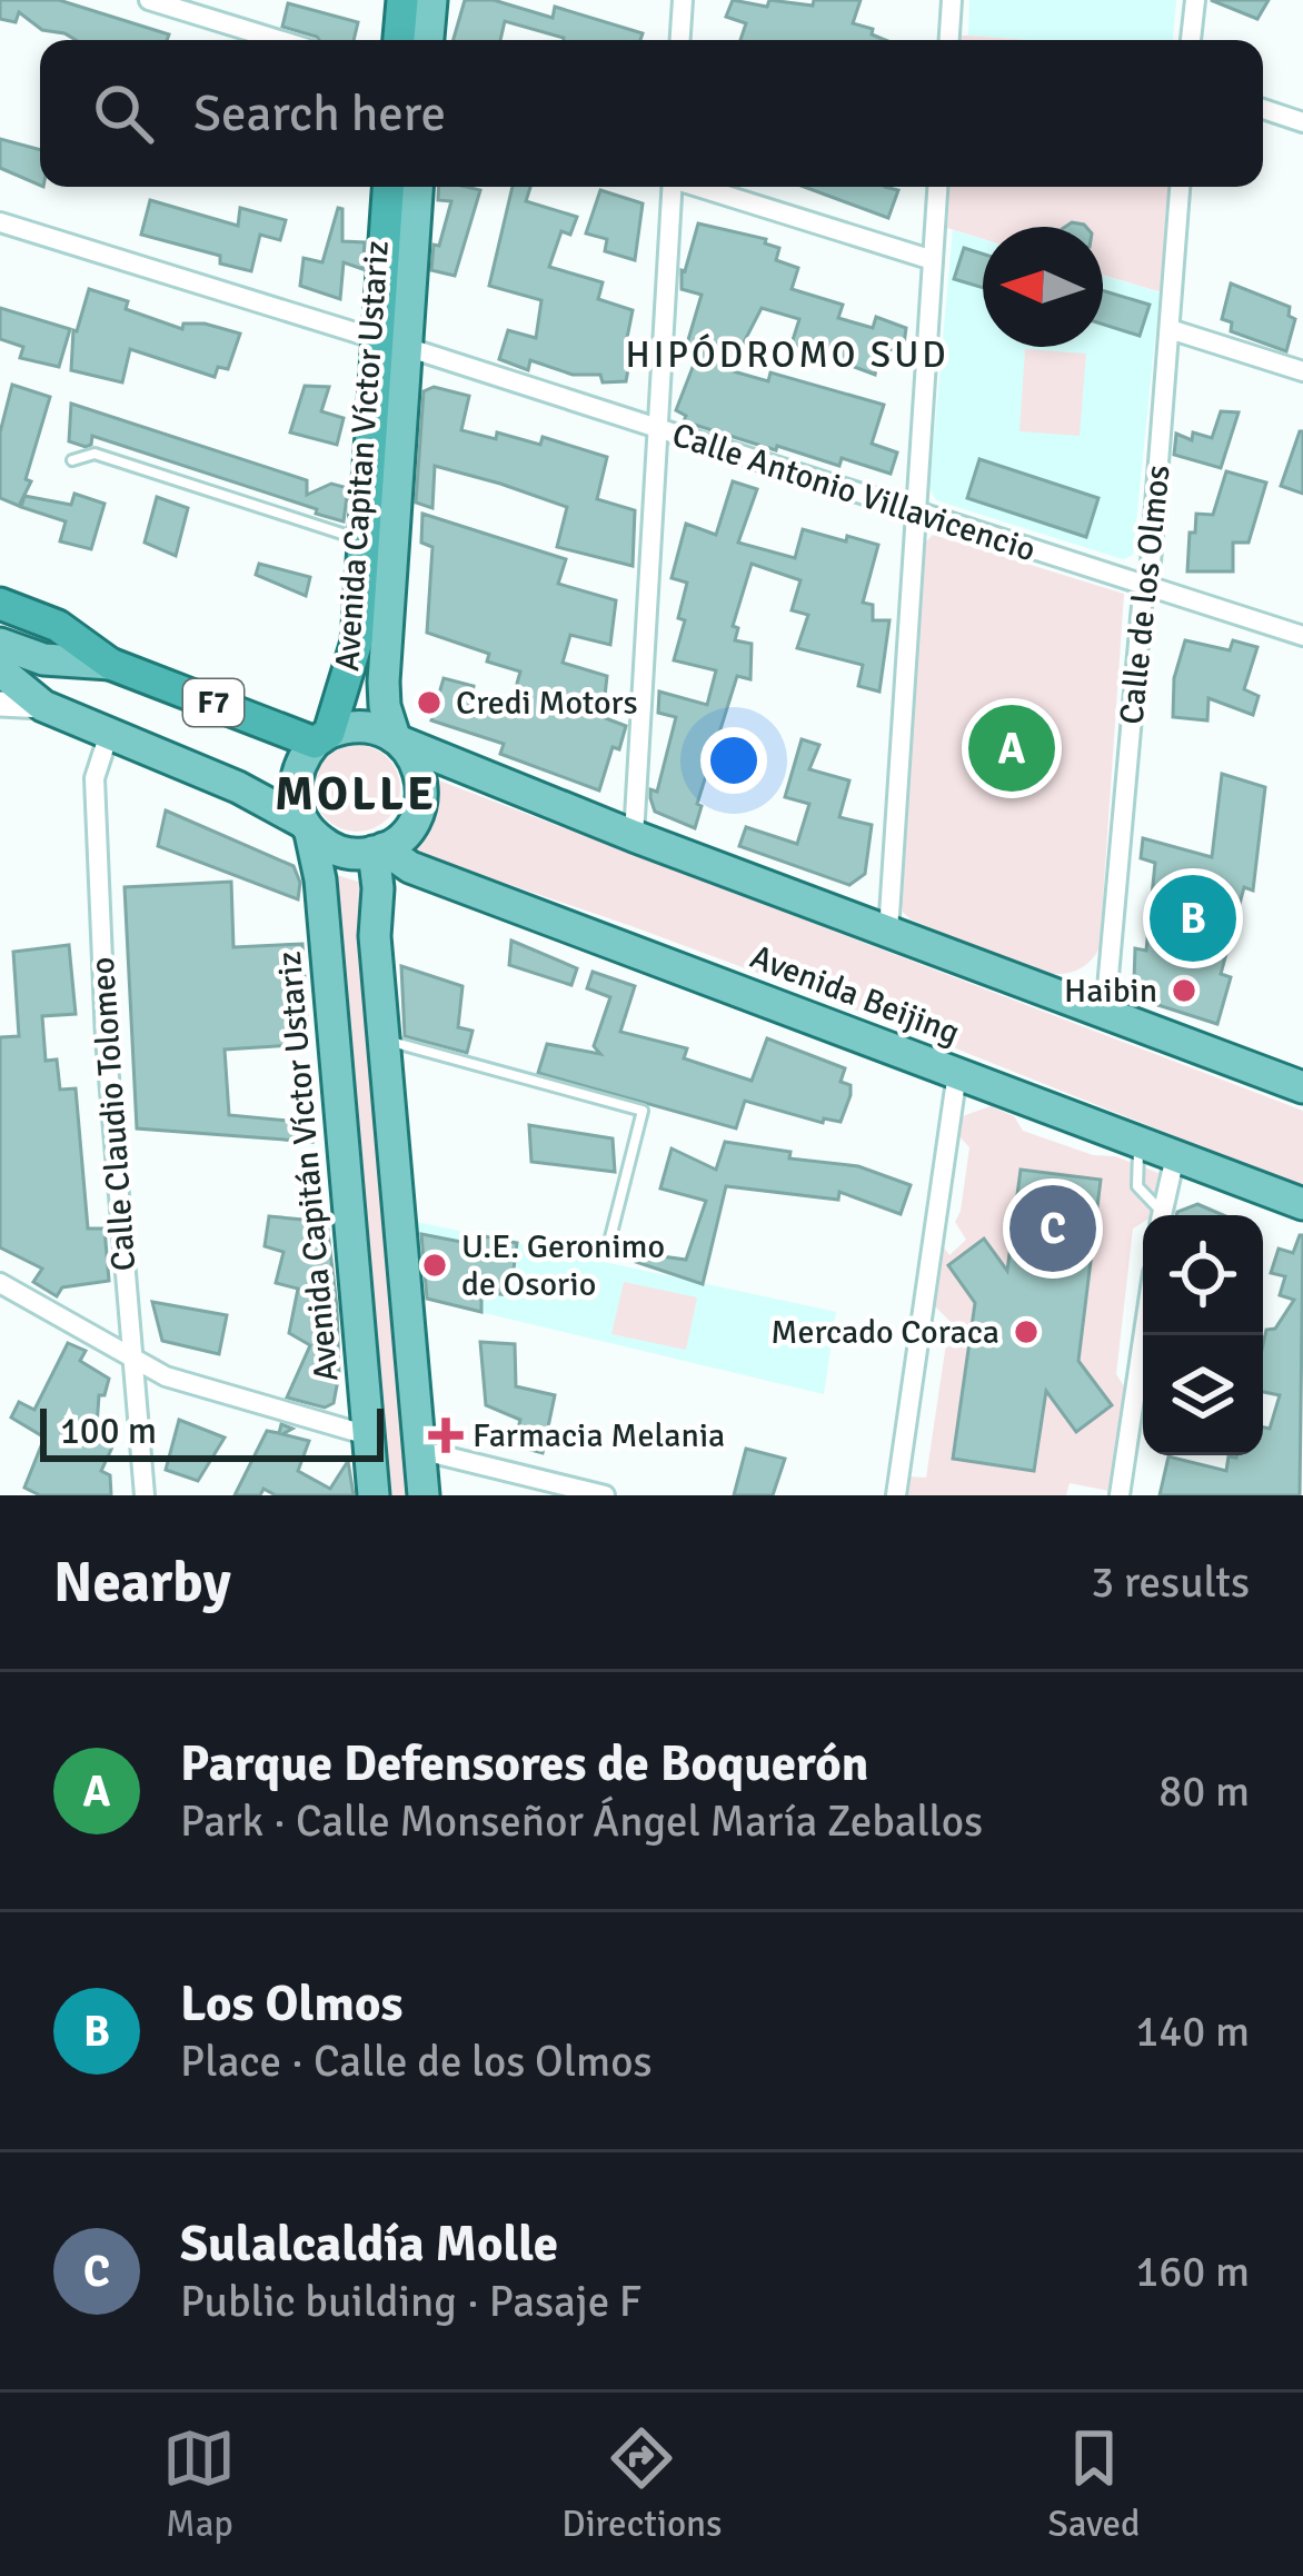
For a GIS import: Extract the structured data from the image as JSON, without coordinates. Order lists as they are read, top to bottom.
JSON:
{
  "streets": {
    "highway": ["Avenida Capitan Víctor Ustariz", "F7"],
    "main road": ["Avenida Beijing", "Avenida Capitán Víctor Ustariz"],
    "street": ["Calle Antonio Villavicencio", "Calle de los Olmos", "Calle Claudio Tolomeo"]
  },
  "crossings": [
    ["Avenida Capitan Víctor Ustariz", "Calle Antonio Villavicencio"],
    ["Avenida Capitan Víctor Ustariz", "F7"],
    ["Avenida Capitan Víctor Ustariz", "Avenida Beijing"],
    ["Avenida Capitan Víctor Ustariz", "Avenida Capitán Víctor Ustariz"],
    ["Calle Antonio Villavicencio", "Calle de los Olmos"],
    ["F7", "Avenida Beijing"],
    ["F7", "Avenida Capitán Víctor Ustariz"],
    ["Avenida Beijing", "Avenida Capitán Víctor Ustariz"]
  ],
  "districts": ["HIPÓDROMO SUD", "MOLLE"],
  "places": {
    "other": [
      "Credi Motors",
      "Haibin",
      "U.E. Geronimo de Osorio",
      "Mercado Coraca"
    ],
    "health": ["Farmacia Melania"]
  },
  "scale_bar": "100 m",
  "north": "left",
  "page": {
    "search": "Search here",
    "pins": ["A", "B", "C"],
    "scale": "100 m",
    "heading": ["Nearby", "3 results"],
    "list": [
      {
        "mark": "A",
        "name": "Parque Defensores de Boquerón",
        "note": "Park · Calle Monseñor Ángel María Zeballos",
        "value": "80 m"
      },
      {
        "mark": "B",
        "name": "Los Olmos",
        "note": "Place · Calle de los Olmos",
        "value": "140 m"
      },
      {
        "mark": "C",
        "name": "Sulalcaldía Molle",
        "note": "Public building · Pasaje F",
        "value": "160 m"
      }
    ],
    "nav": ["Map", "Directions", "Saved"]
  }
}
